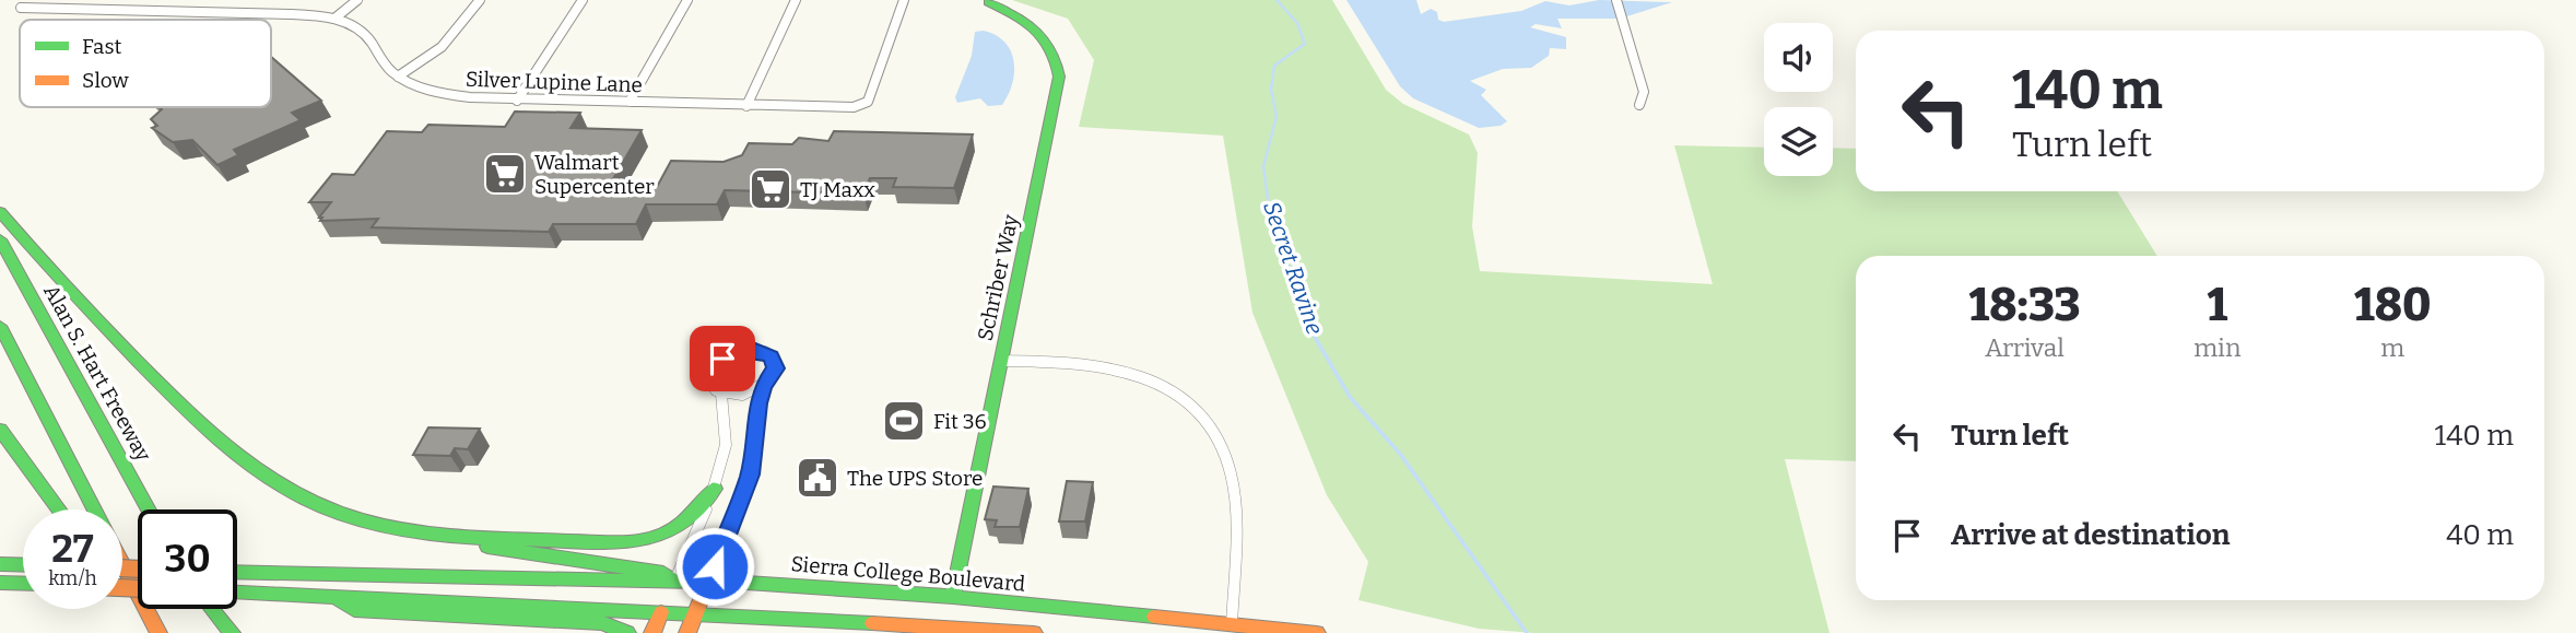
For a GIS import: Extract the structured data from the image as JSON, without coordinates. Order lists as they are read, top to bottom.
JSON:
{
  "streets": {
    "main road": ["Schriber Way", "Alan S. Hart Freeway", "Sierra College Boulevard"],
    "street": ["Silver Lupine Lane"]
  },
  "crossings": [
    ["Schriber Way", "Sierra College Boulevard"]
  ],
  "water": ["Secret Ravine"],
  "places": {
    "supermarket": ["Walmart Supercenter", "TJ Maxx"],
    "sports": ["Fit 36"],
    "public building": ["The UPS Store"]
  },
  "legend": ["Fast", "Slow"],
  "page": {
    "turn": ["140 m", "Turn left"],
    "eta": [
      "18:33",
      "Arrival",
      "1",
      "min",
      "180",
      "m"
    ],
    "list": [
      {
        "name": "Turn left",
        "value": "140 m"
      },
      {
        "name": "Arrive at destination",
        "value": "40 m"
      }
    ],
    "speed": "27 km/h",
    "limit": "30"
  }
}
